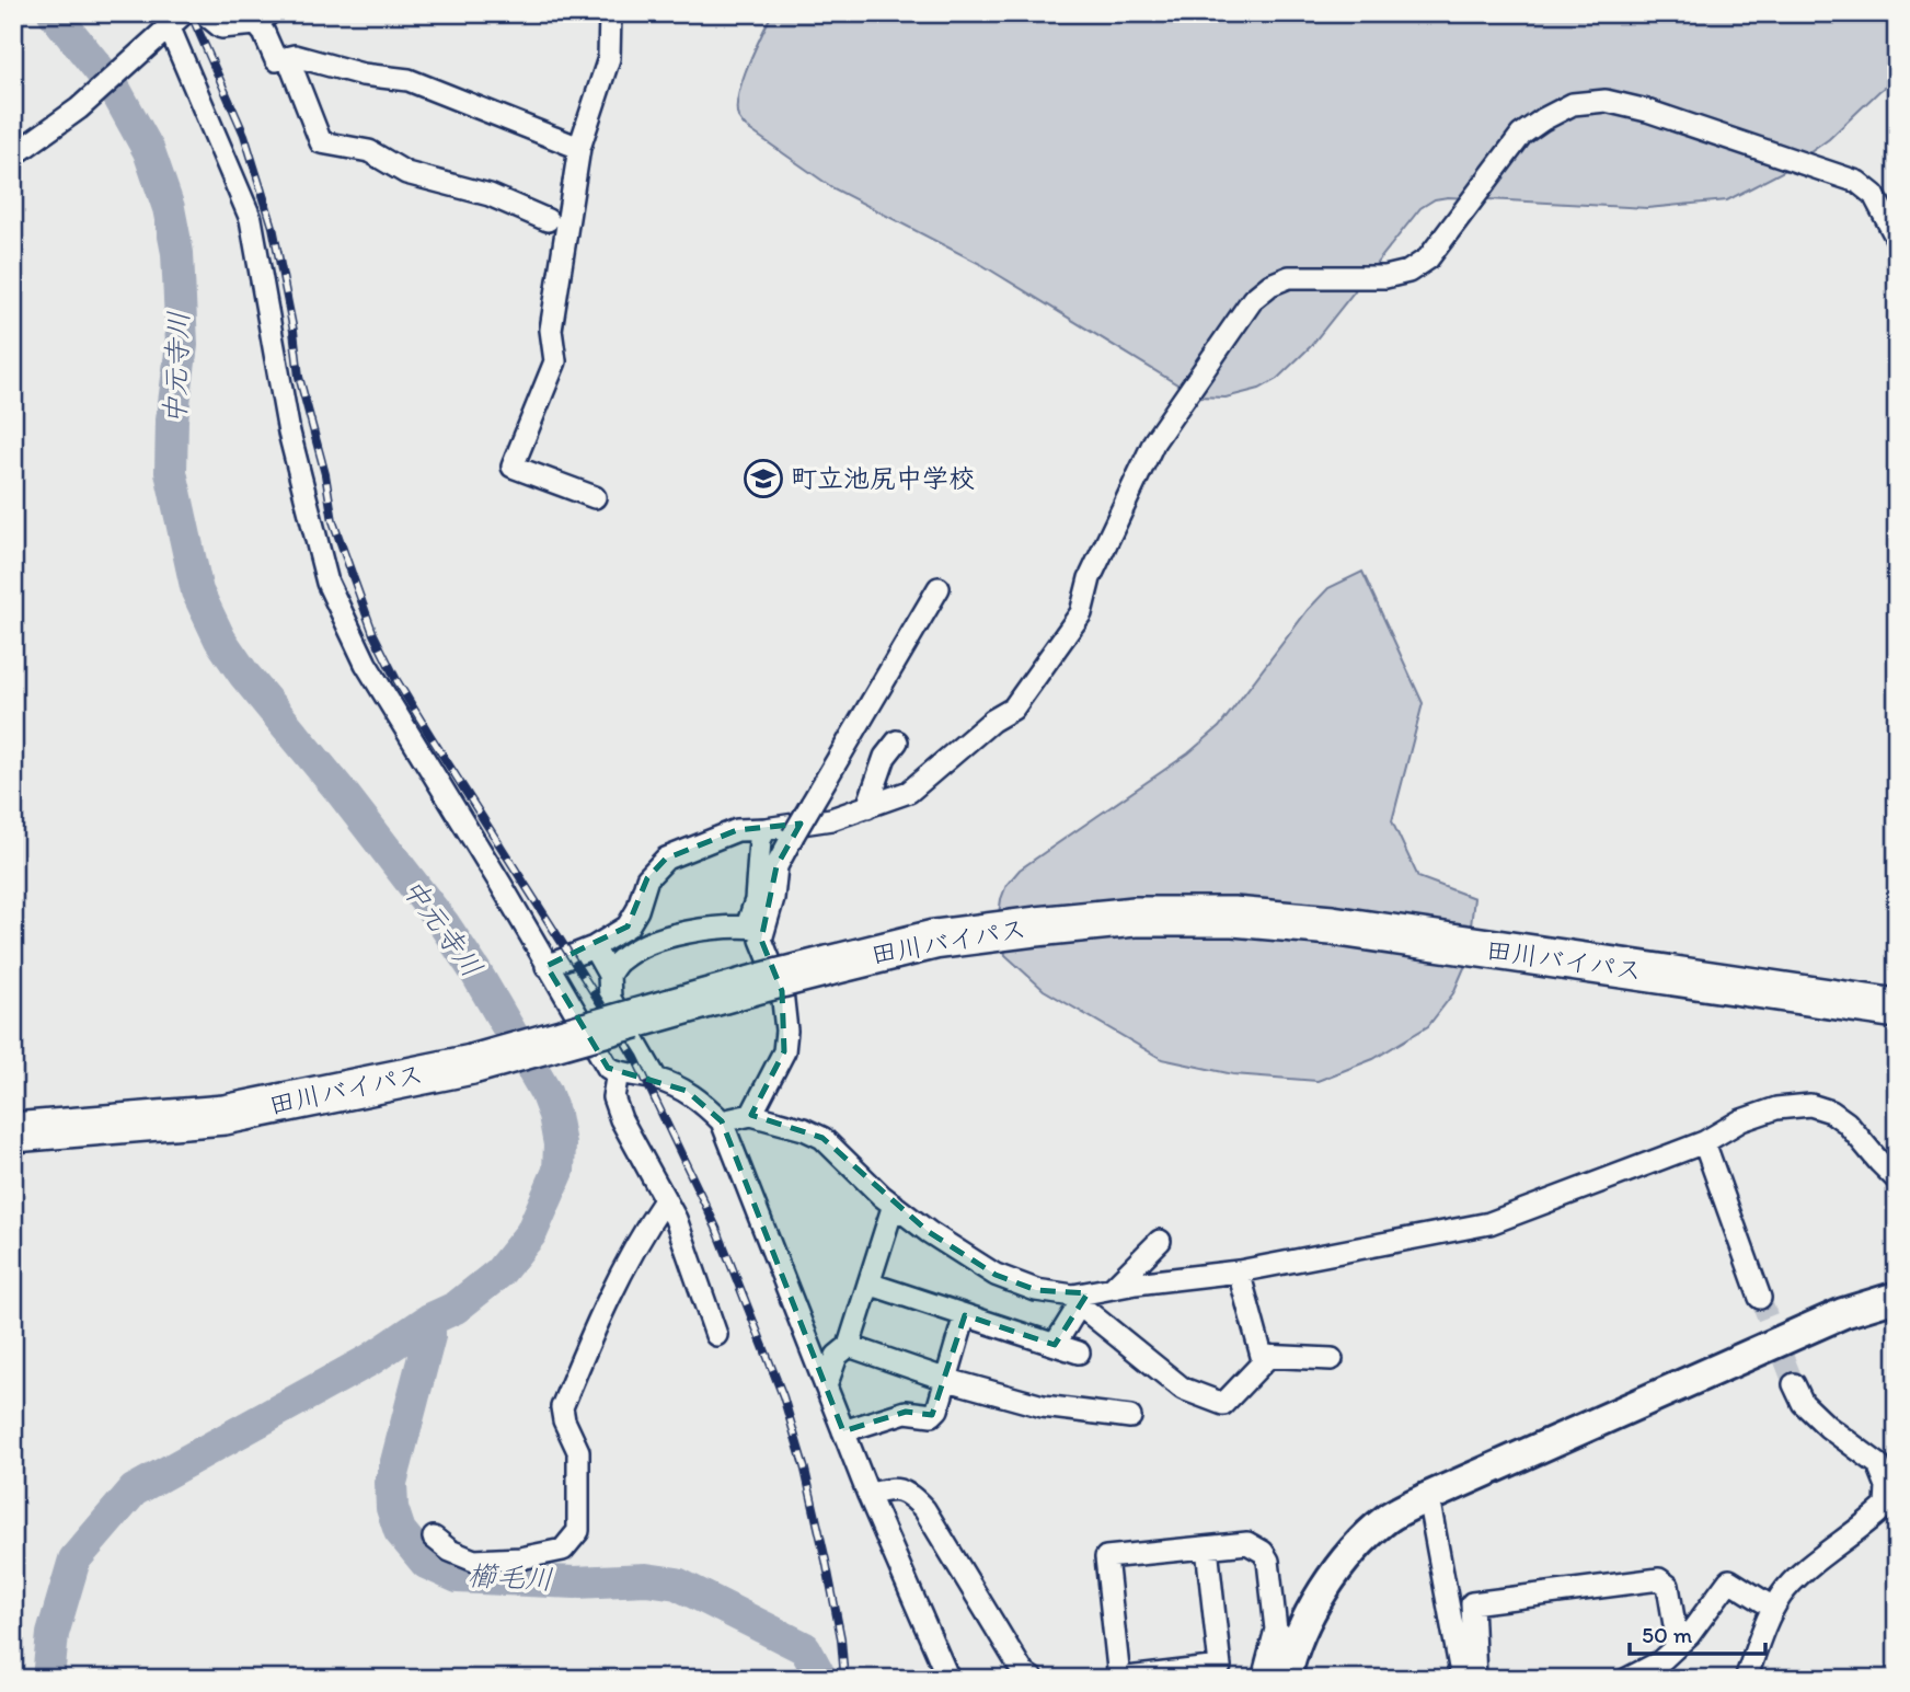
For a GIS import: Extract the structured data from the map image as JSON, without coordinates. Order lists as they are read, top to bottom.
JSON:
{
  "streets": {
    "highway": ["田川バイパス"]
  },
  "water": ["中元寺川", "櫛毛川"],
  "places": {
    "school or university": ["町立池尻中学校"]
  },
  "scale_bar": "50 m"
}
